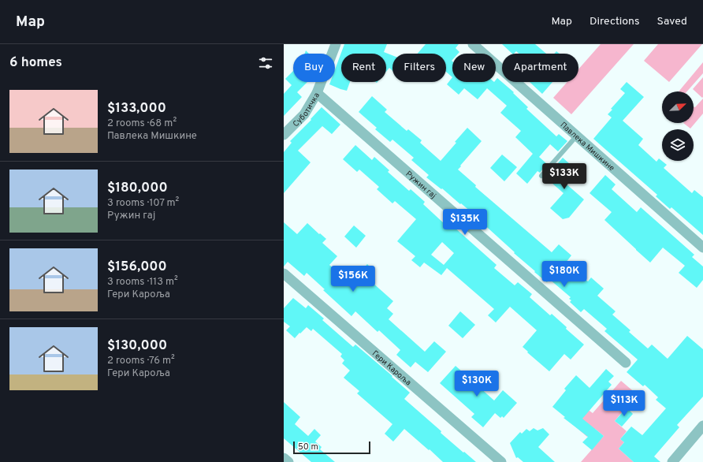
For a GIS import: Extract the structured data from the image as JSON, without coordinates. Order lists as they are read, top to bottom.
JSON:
{
  "streets": {
    "street": [
      "Суботичка",
      "Павлека Мишкине",
      "Ружин гај",
      "Гери Кароља"
    ]
  },
  "crossings": [
    ["Суботичка", "Ружин гај"]
  ],
  "scale_bar": "50 m",
  "north": "top right",
  "page": {
    "header": "Map",
    "nav": ["Map", "Directions", "Saved"],
    "heading": "6 homes",
    "chip": [
      "Buy",
      "Rent",
      "Filters",
      "New",
      "Apartment"
    ],
    "list": [
      {
        "name": "$133,000",
        "note": "2 rooms · 68 m² · Павлека Мишкине"
      },
      {
        "name": "$180,000",
        "note": "3 rooms · 107 m² · Ружин гај"
      },
      {
        "name": "$156,000",
        "note": "3 rooms · 113 m² · Гери Кароља"
      },
      {
        "name": "$130,000",
        "note": "2 rooms · 76 m² · Гери Кароља"
      }
    ],
    "price": [
      "$133K",
      "$135K",
      "$180K",
      "$156K",
      "$130K",
      "$113K"
    ],
    "scale": "50 m"
  }
}
